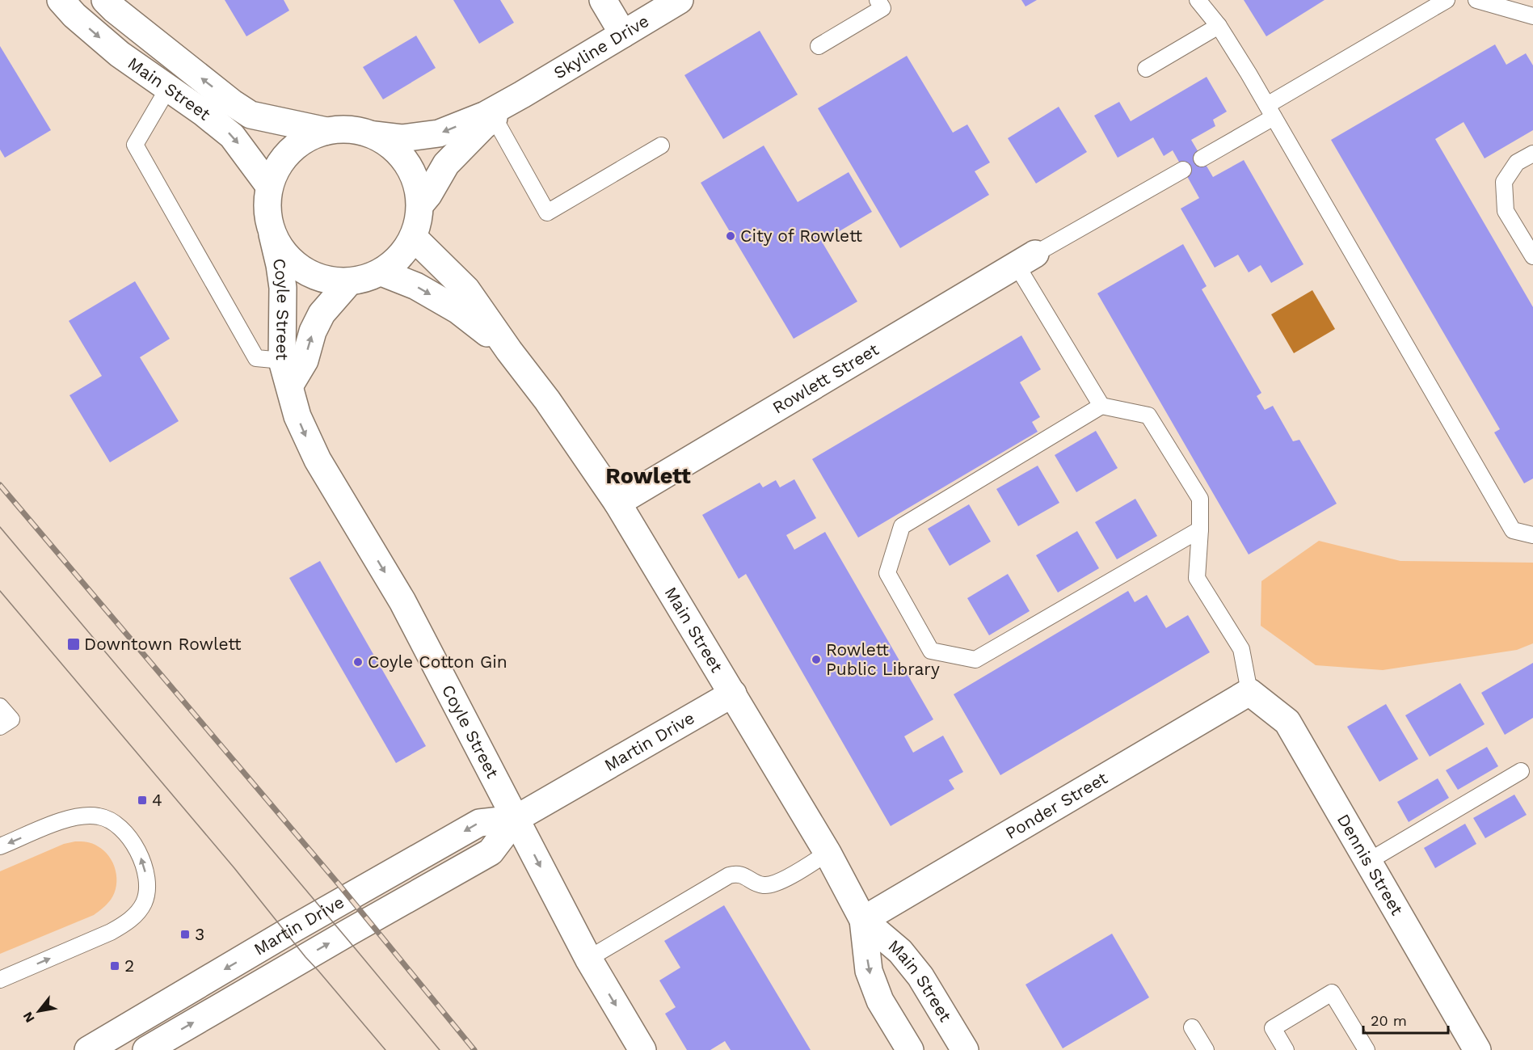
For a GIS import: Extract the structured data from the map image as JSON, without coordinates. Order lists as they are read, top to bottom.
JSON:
{
  "streets": {
    "street": [
      "Skyline Drive",
      "Main Street",
      "Coyle Street",
      "Rowlett Street",
      "Martin Drive",
      "Ponder Street",
      "Dennis Street"
    ]
  },
  "crossings": [
    ["Skyline Drive", "Main Street"],
    ["Skyline Drive", "Coyle Street"],
    ["Main Street", "Coyle Street"],
    ["Main Street", "Rowlett Street"],
    ["Main Street", "Martin Drive"],
    ["Main Street", "Ponder Street"],
    ["Coyle Street", "Martin Drive"],
    ["Ponder Street", "Dennis Street"]
  ],
  "one_way": ["Coyle Street"],
  "districts": ["Rowlett"],
  "places": {
    "other": ["City of Rowlett", "Rowlett Public Library", "Coyle Cotton Gin"],
    "transit": [
      "Downtown Rowlett",
      "4",
      "3",
      "2"
    ]
  },
  "scale_bar": "20 m",
  "north": "bottom left"
}
